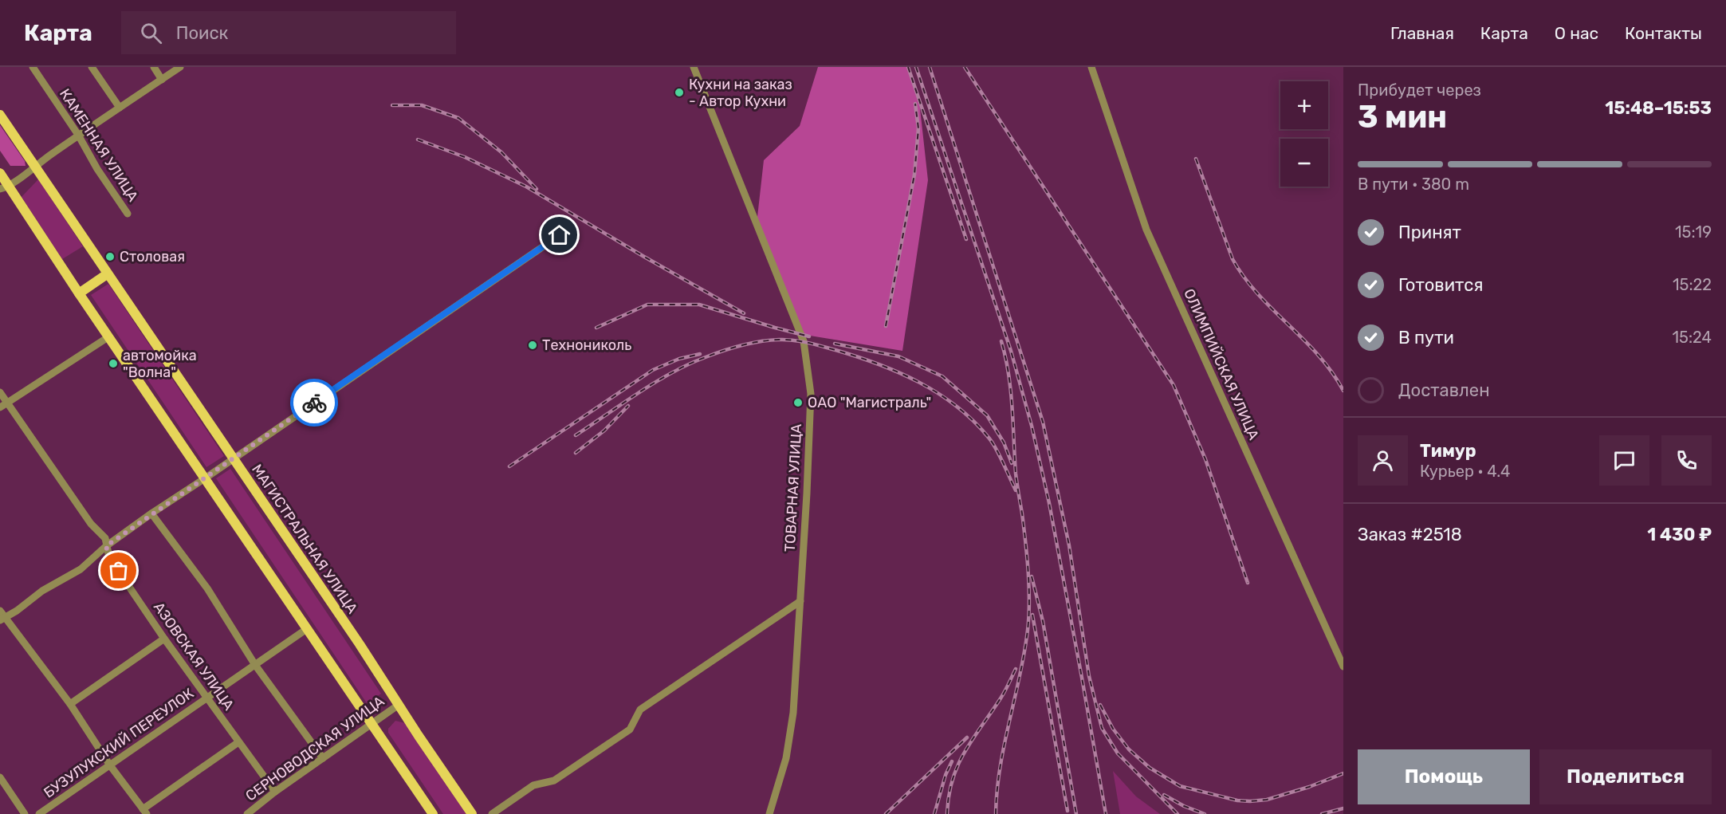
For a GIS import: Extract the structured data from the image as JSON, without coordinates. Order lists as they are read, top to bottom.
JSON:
{
  "streets": {
    "main road": ["МАГИСТРАЛЬНАЯ УЛИЦА"],
    "street": [
      "КАМЕННАЯ УЛИЦА",
      "ОЛИМПИЙСКАЯ УЛИЦА",
      "ТОВАРНАЯ УЛИЦА",
      "АЗОВСКАЯ УЛИЦА",
      "БУЗУЛУКСКИЙ ПЕРЕУЛОК",
      "СЕРНОВОДСКАЯ УЛИЦА"
    ]
  },
  "crossings": [
    ["МАГИСТРАЛЬНАЯ УЛИЦА", "СЕРНОВОДСКАЯ УЛИЦА"],
    ["АЗОВСКАЯ УЛИЦА", "БУЗУЛУКСКИЙ ПЕРЕУЛОК"],
    ["АЗОВСКАЯ УЛИЦА", "СЕРНОВОДСКАЯ УЛИЦА"]
  ],
  "places": [
    "Кухни на заказ - Автор Кухни",
    "Столовая",
    "Технониколь",
    "автомойка \"Волна\"",
    "ОАО \"Магистраль\""
  ],
  "page": {
    "header": "Карта",
    "search": "Поиск",
    "nav": [
      "Главная",
      "Карта",
      "О нас",
      "Контакты"
    ],
    "heading": ["3 мин", "Прибудет через", "15:48–15:53"],
    "panel": [
      "Тимур",
      "Курьер · 4.4",
      "Заказ #2518",
      "1 430 ₽"
    ],
    "map_buttons": ["+", "−"],
    "bar": "В пути · 380 m",
    "list": [
      ["Принят", "15:19"],
      ["Готовится", "15:22"],
      ["В пути", "15:24"],
      "Доставлен"
    ],
    "buttons": ["Помощь", "Поделиться"]
  }
}
